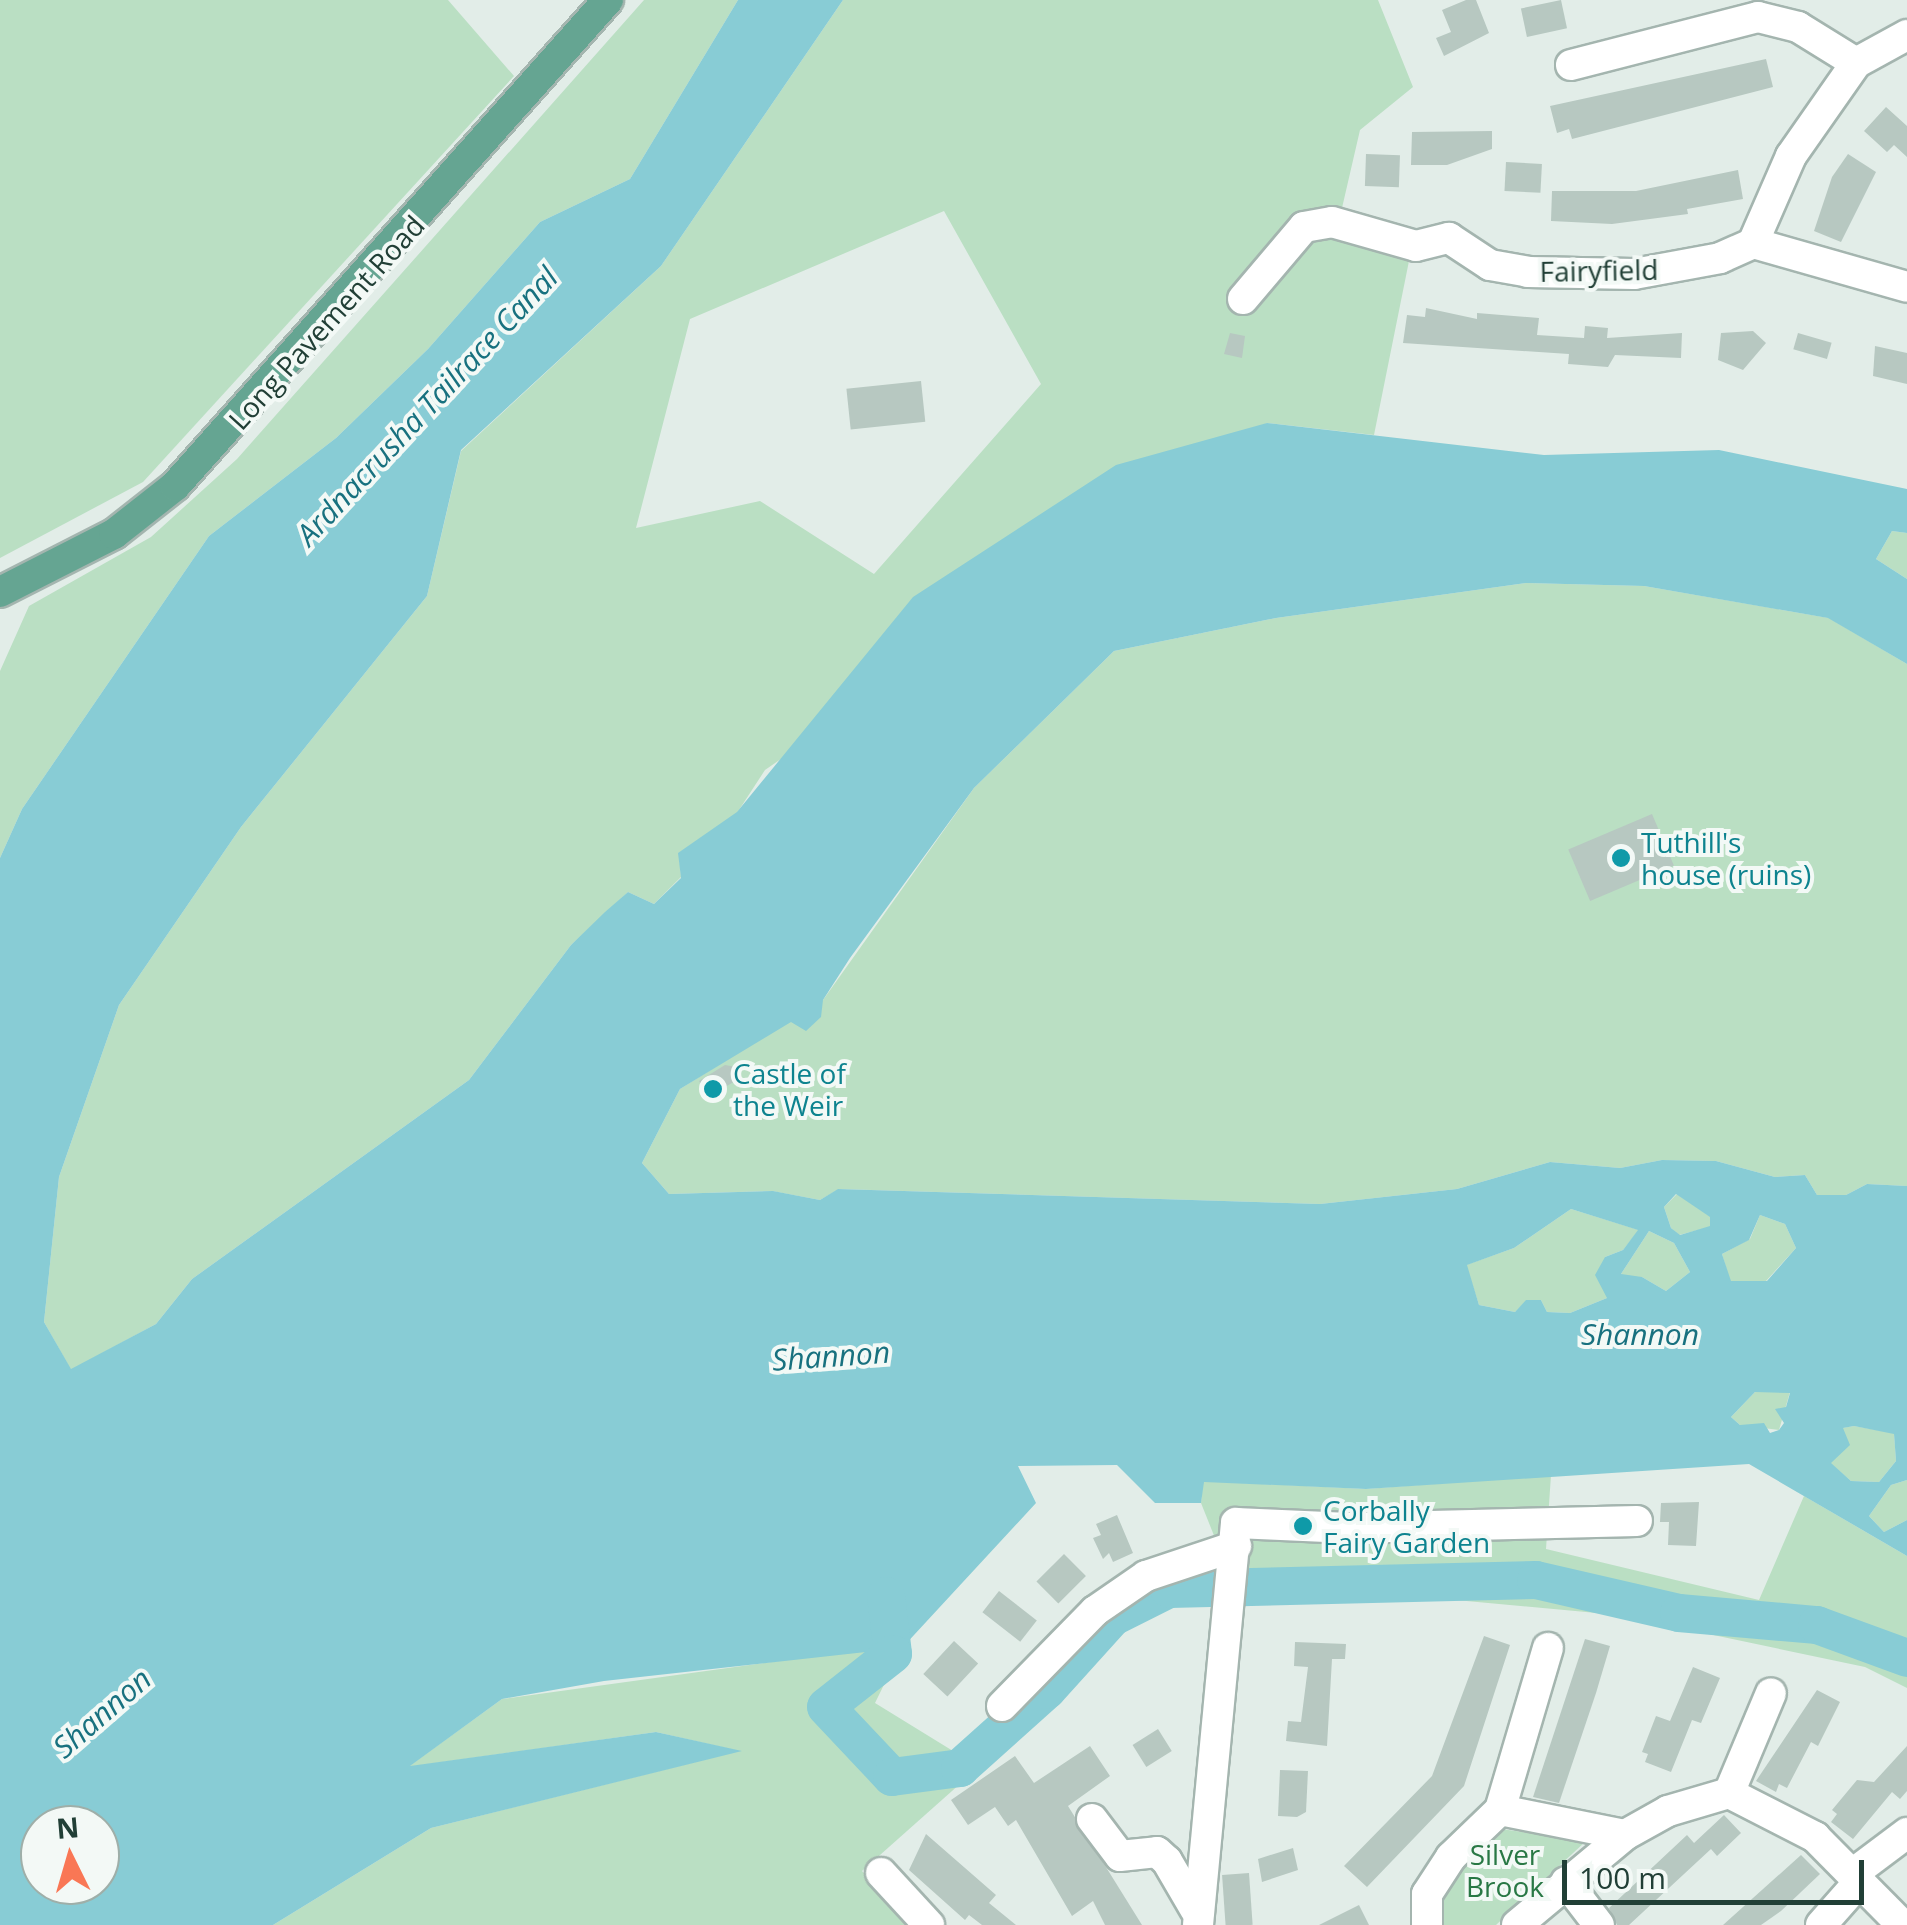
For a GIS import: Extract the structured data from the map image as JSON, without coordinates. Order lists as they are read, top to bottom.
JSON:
{
  "streets": {
    "main road": ["Long Pavement Road"],
    "street": ["Fairyfield"]
  },
  "water": ["Ardnacrusha Tailrace Canal", "Shannon"],
  "parks": ["Silver Brook"],
  "places": ["Tuthill's house (ruins)", "Castle of the Weir", "Corbally Fairy Garden"],
  "scale_bar": "100 m",
  "north": "top"
}
